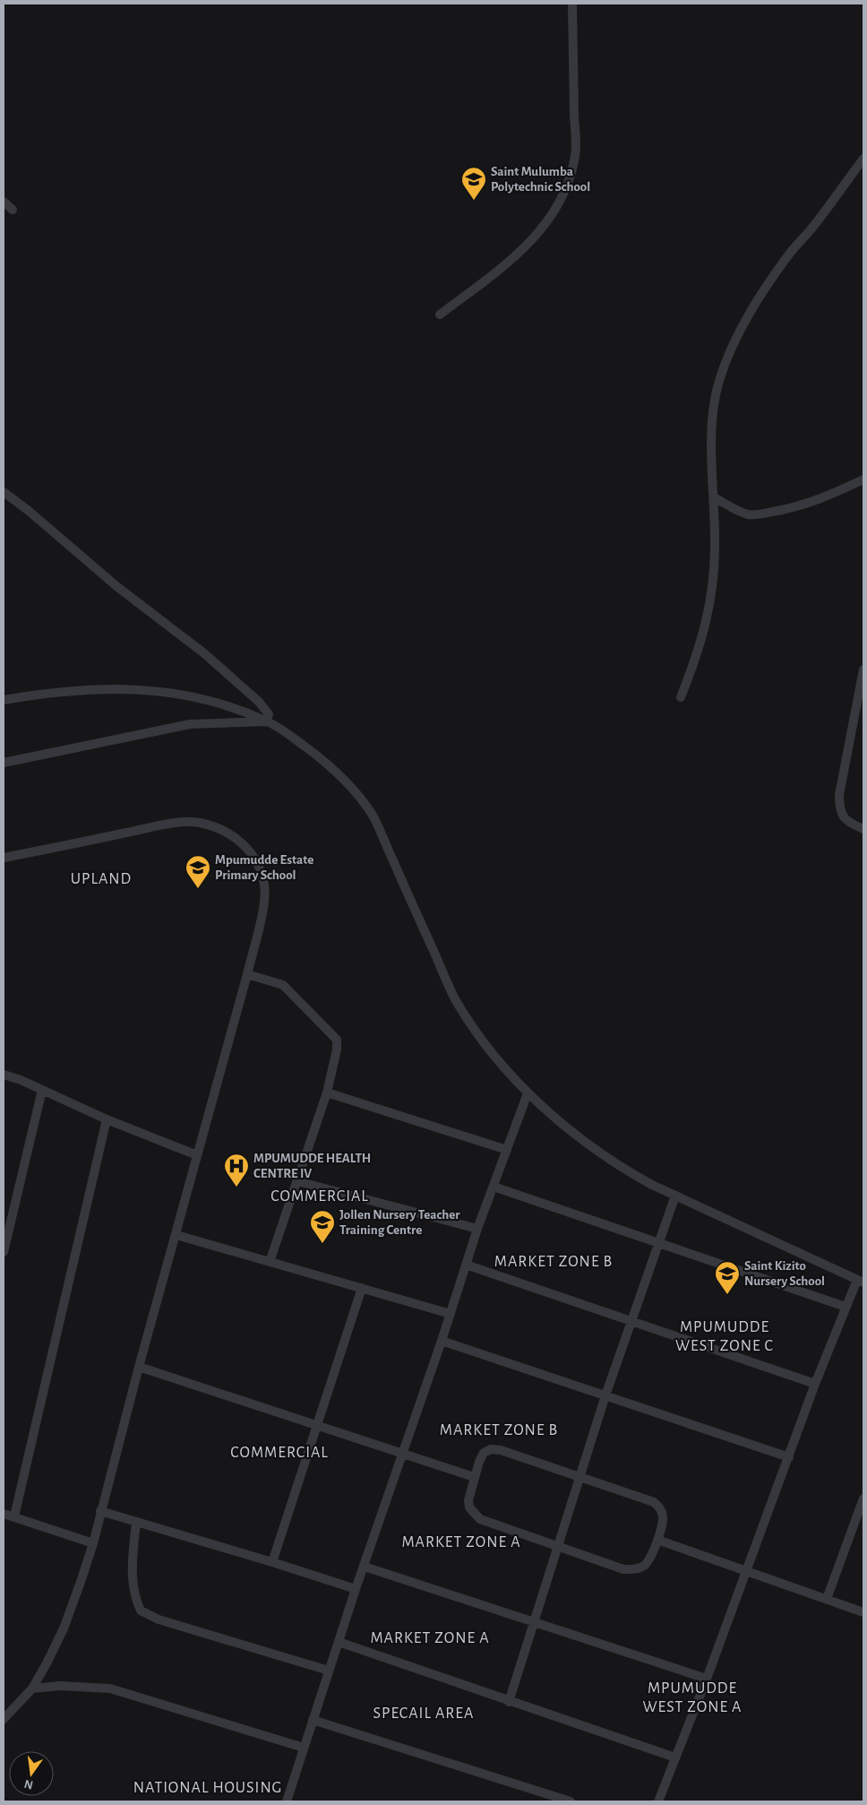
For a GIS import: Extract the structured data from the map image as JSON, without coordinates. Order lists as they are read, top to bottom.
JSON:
{
  "districts": [
    "UPLAND",
    "COMMERCIAL",
    "MARKET ZONE B",
    "MPUMUDDE WEST ZONE C",
    "MARKET ZONE B",
    "COMMERCIAL",
    "MARKET ZONE A",
    "MARKET ZONE A",
    "MPUMUDDE WEST ZONE A",
    "SPECAIL AREA",
    "NATIONAL HOUSING"
  ],
  "places": {
    "school or university": [
      "Saint Mulumba Polytechnic School",
      "Mpumudde Estate Primary School",
      "Jollen Nursery Teacher Training Centre",
      "Saint Kizito Nursery School"
    ],
    "hospital": ["MPUMUDDE HEALTH CENTRE IV"]
  },
  "north": "bottom"
}
